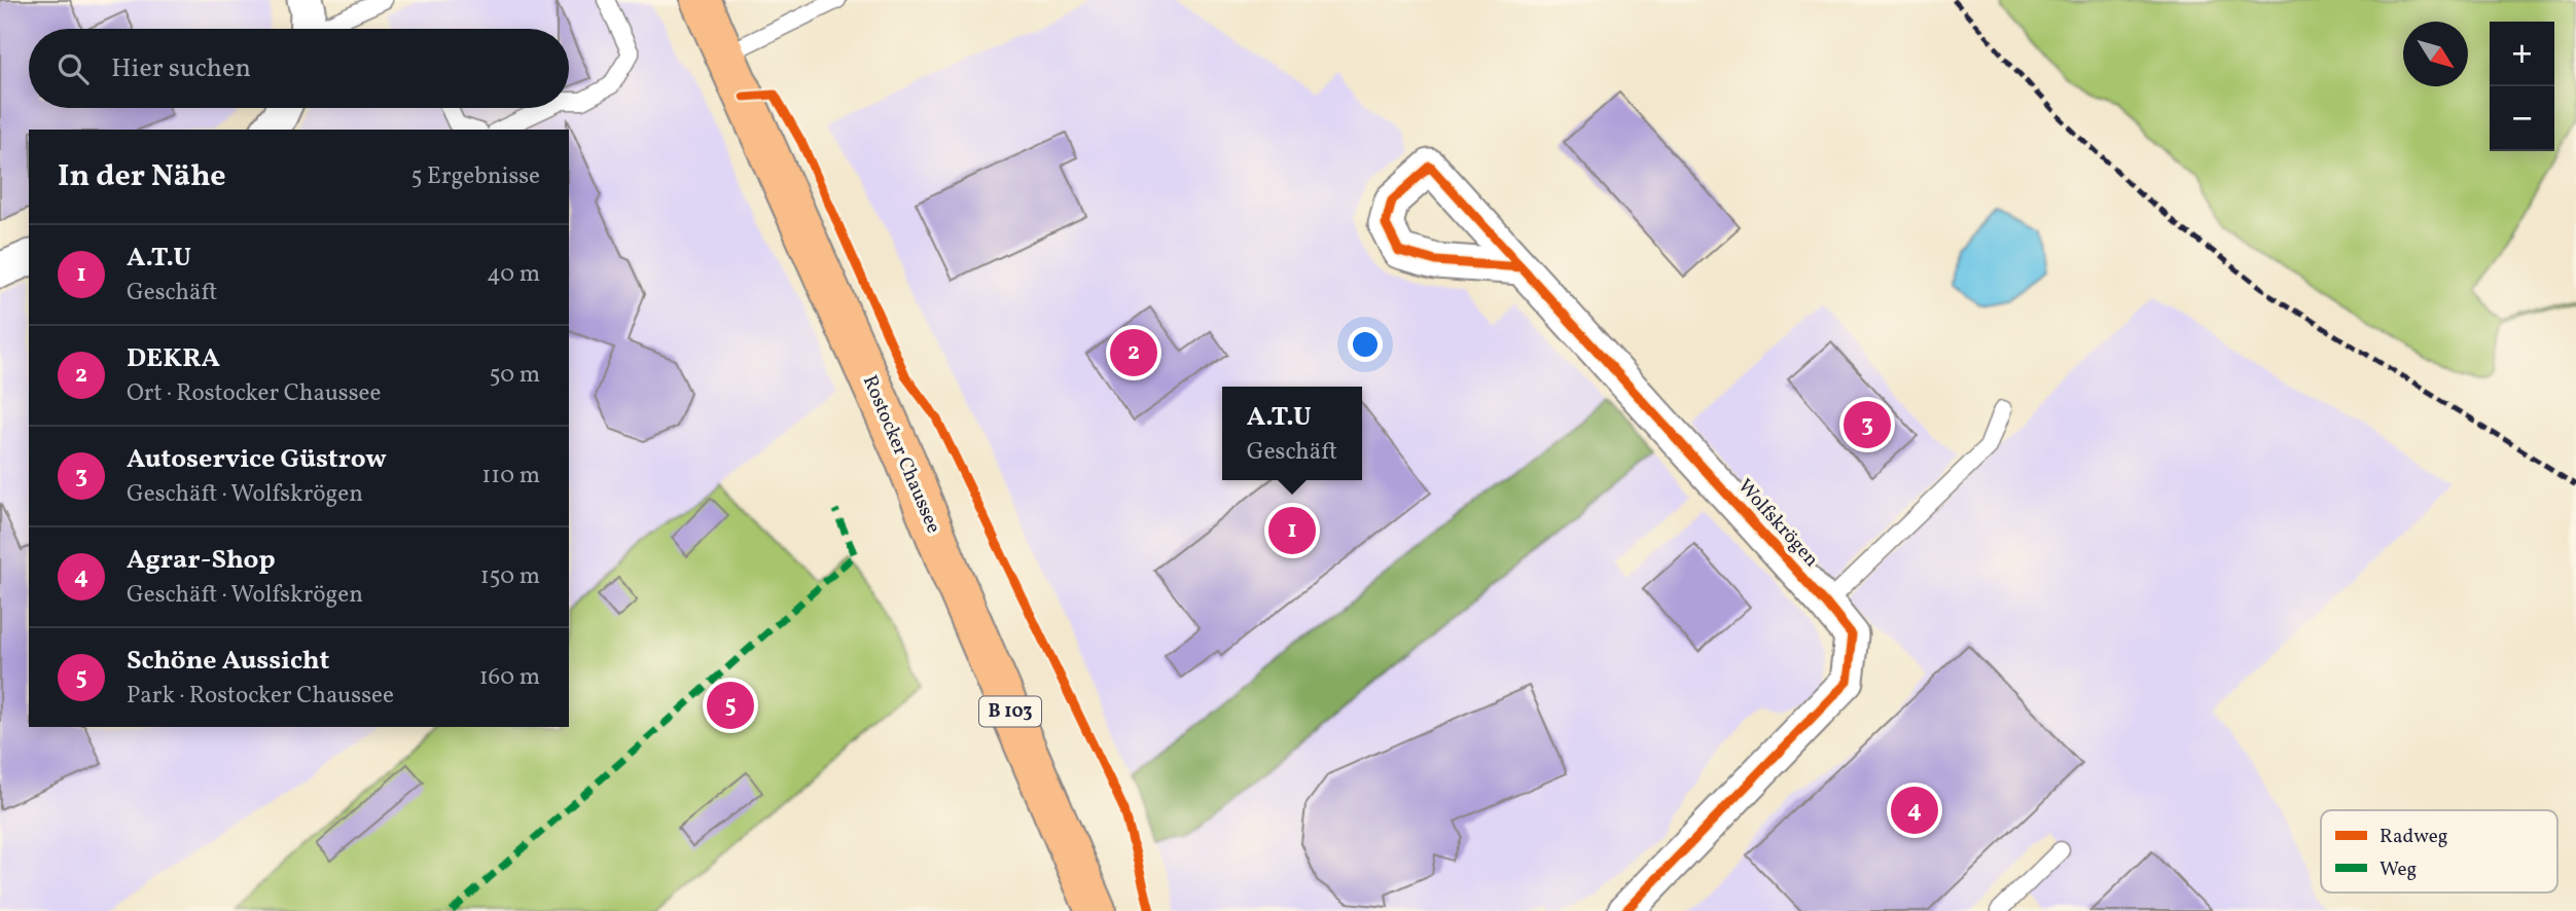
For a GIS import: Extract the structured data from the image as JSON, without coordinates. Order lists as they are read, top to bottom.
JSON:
{
  "streets": {
    "main road": ["Rostocker Chaussee", "B 103"],
    "street": ["Wolfskrögen"]
  },
  "legend": ["Radweg", "Weg"],
  "north": "bottom right",
  "page": {
    "map_buttons": ["+", "−"],
    "search": "Hier suchen",
    "heading": ["In der Nähe", "5 Ergebnisse"],
    "list": [
      {
        "mark": "1",
        "name": "A.T.U",
        "note": "Geschäft",
        "value": "40 m"
      },
      {
        "mark": "2",
        "name": "DEKRA",
        "note": "Ort · Rostocker Chaussee",
        "value": "50 m"
      },
      {
        "mark": "3",
        "name": "Autoservice Güstrow",
        "note": "Geschäft · Wolfskrögen",
        "value": "110 m"
      },
      {
        "mark": "4",
        "name": "Agrar-Shop",
        "note": "Geschäft · Wolfskrögen",
        "value": "150 m"
      },
      {
        "mark": "5",
        "name": "Schöne Aussicht",
        "note": "Park · Rostocker Chaussee",
        "value": "160 m"
      }
    ],
    "pins": [
      "2",
      "3",
      "1",
      "5",
      "4"
    ],
    "popup": ["A.T.U", "Geschäft"]
  }
}
